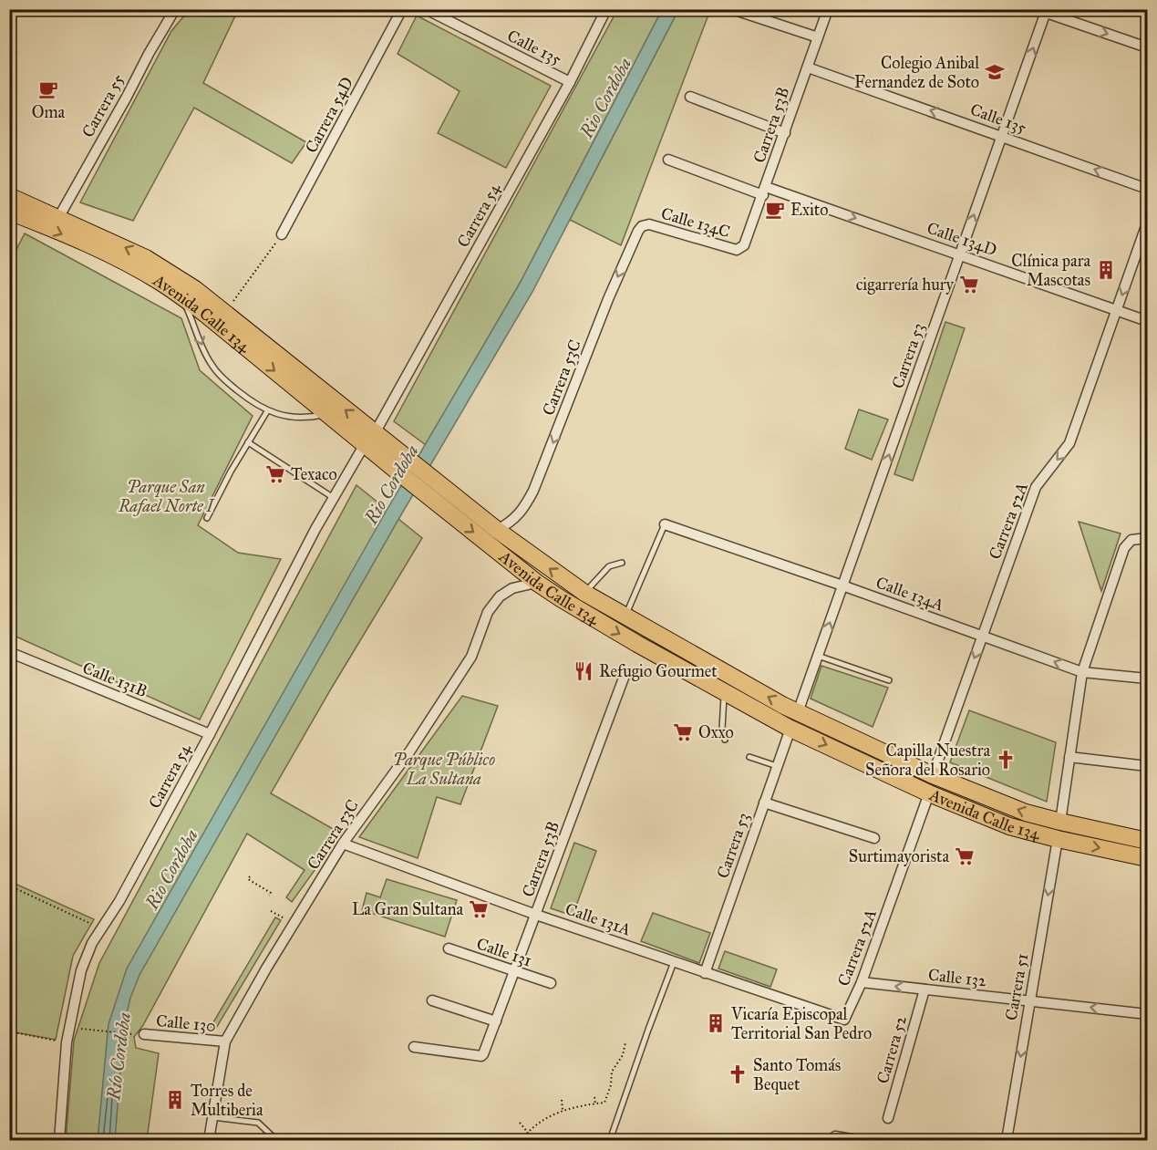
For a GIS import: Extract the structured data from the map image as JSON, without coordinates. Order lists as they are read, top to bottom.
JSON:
{
  "streets": {
    "main road": ["Avenida Calle 134"],
    "street": [
      "Calle 135",
      "Carrera 55",
      "Carrera 54D",
      "Carrera 53B",
      "Carrera 54",
      "Calle 134C",
      "Calle 134D",
      "Carrera 53",
      "Carrera 53C",
      "Carrera 52A",
      "Calle 134A",
      "Calle 131B",
      "Calle 131A",
      "Calle 131",
      "Calle 132",
      "Carrera 51",
      "Calle 130",
      "Carrera 52"
    ]
  },
  "crossings": [
    ["Calle 135", "Carrera 53B"],
    ["Calle 135", "Carrera 54"],
    ["Calle 135", "Carrera 53"],
    ["Carrera 55", "Avenida Calle 134"],
    ["Carrera 53B", "Calle 134C"],
    ["Carrera 53B", "Calle 134D"],
    ["Carrera 53B", "Calle 131A"],
    ["Carrera 53B", "Calle 131"],
    ["Carrera 54", "Avenida Calle 134"],
    ["Carrera 54", "Calle 131B"],
    ["Calle 134C", "Carrera 53C"],
    ["Calle 134D", "Carrera 53"],
    ["Calle 134D", "Carrera 52A"],
    ["Avenida Calle 134", "Carrera 53"],
    ["Avenida Calle 134", "Carrera 53C"],
    ["Avenida Calle 134", "Carrera 52A"],
    ["Avenida Calle 134", "Carrera 51"],
    ["Carrera 53", "Calle 134A"],
    ["Carrera 53", "Calle 131A"],
    ["Carrera 53C", "Calle 131A"],
    ["Carrera 53C", "Calle 130"],
    ["Carrera 52A", "Calle 134A"],
    ["Carrera 52A", "Calle 131A"],
    ["Carrera 52A", "Calle 132"],
    ["Calle 132", "Carrera 51"],
    ["Calle 132", "Carrera 52"]
  ],
  "one_way": [
    "Calle 135",
    "Calle 134D",
    "Carrera 53",
    "Carrera 52A",
    "Calle 132",
    "Carrera 51"
  ],
  "water": ["Rio Cordoba", "Río Cordoba"],
  "parks": ["Parque San Rafael Norte I", "Parque Público La Sultana"],
  "places": {
    "school or university": ["Colegio Anibal Fernandez de Soto"],
    "cafe": ["Oma", "Exito"],
    "building": ["Clínica para Mascotas", "Vicaría Episcopal Territorial San Pedro", "Torres de Multiberia"],
    "supermarket": [
      "cigarrería hury",
      "Texaco",
      "Oxxo",
      "Surtimayorista",
      "La Gran Sultana"
    ],
    "restaurant": ["Refugio Gourmet"],
    "church": ["Capilla Nuestra Señora del Rosario", "Santo Tomás Bequet"]
  }
}
